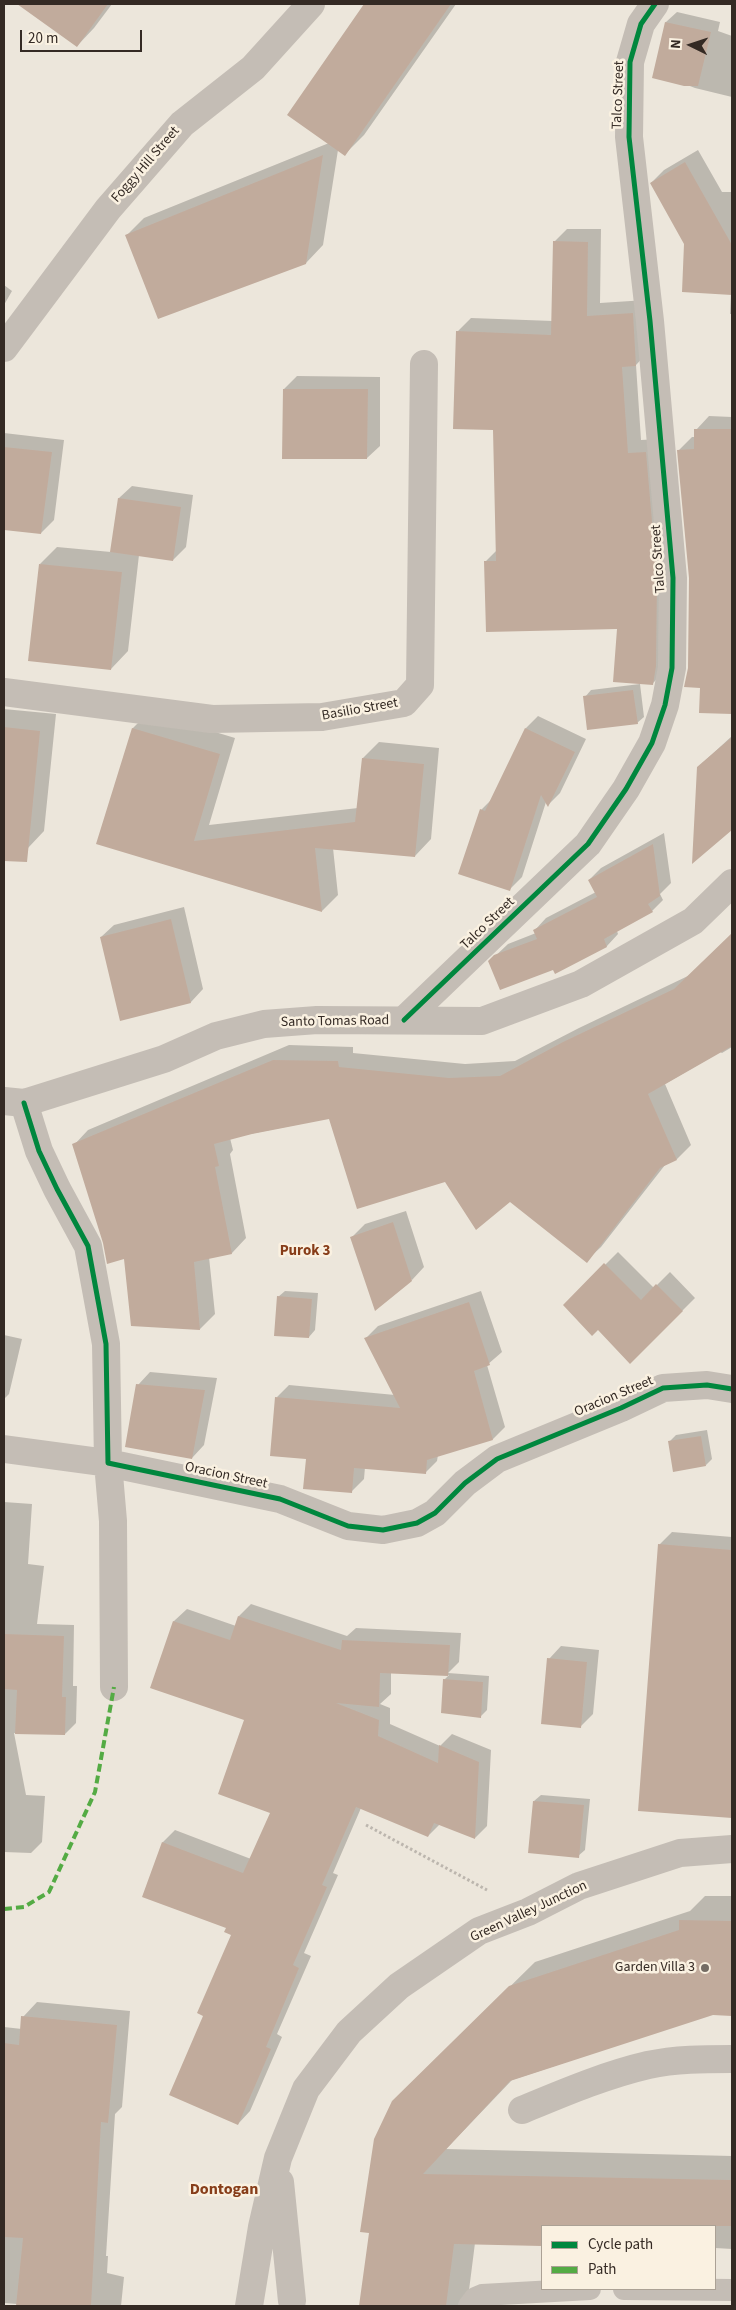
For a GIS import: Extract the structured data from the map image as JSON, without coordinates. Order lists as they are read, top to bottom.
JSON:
{
  "streets": {
    "street": [
      "Talco Street",
      "Foggy Hill Street",
      "Basilio Street",
      "Santo Tomas Road",
      "Oracion Street",
      "Green Valley Junction"
    ]
  },
  "crossings": [
    ["Talco Street", "Santo Tomas Road"]
  ],
  "districts": ["Purok 3", "Dontogan"],
  "places": ["Garden Villa 3"],
  "legend": ["Cycle path", "Path"],
  "scale_bar": "20 m",
  "north": "left"
}
